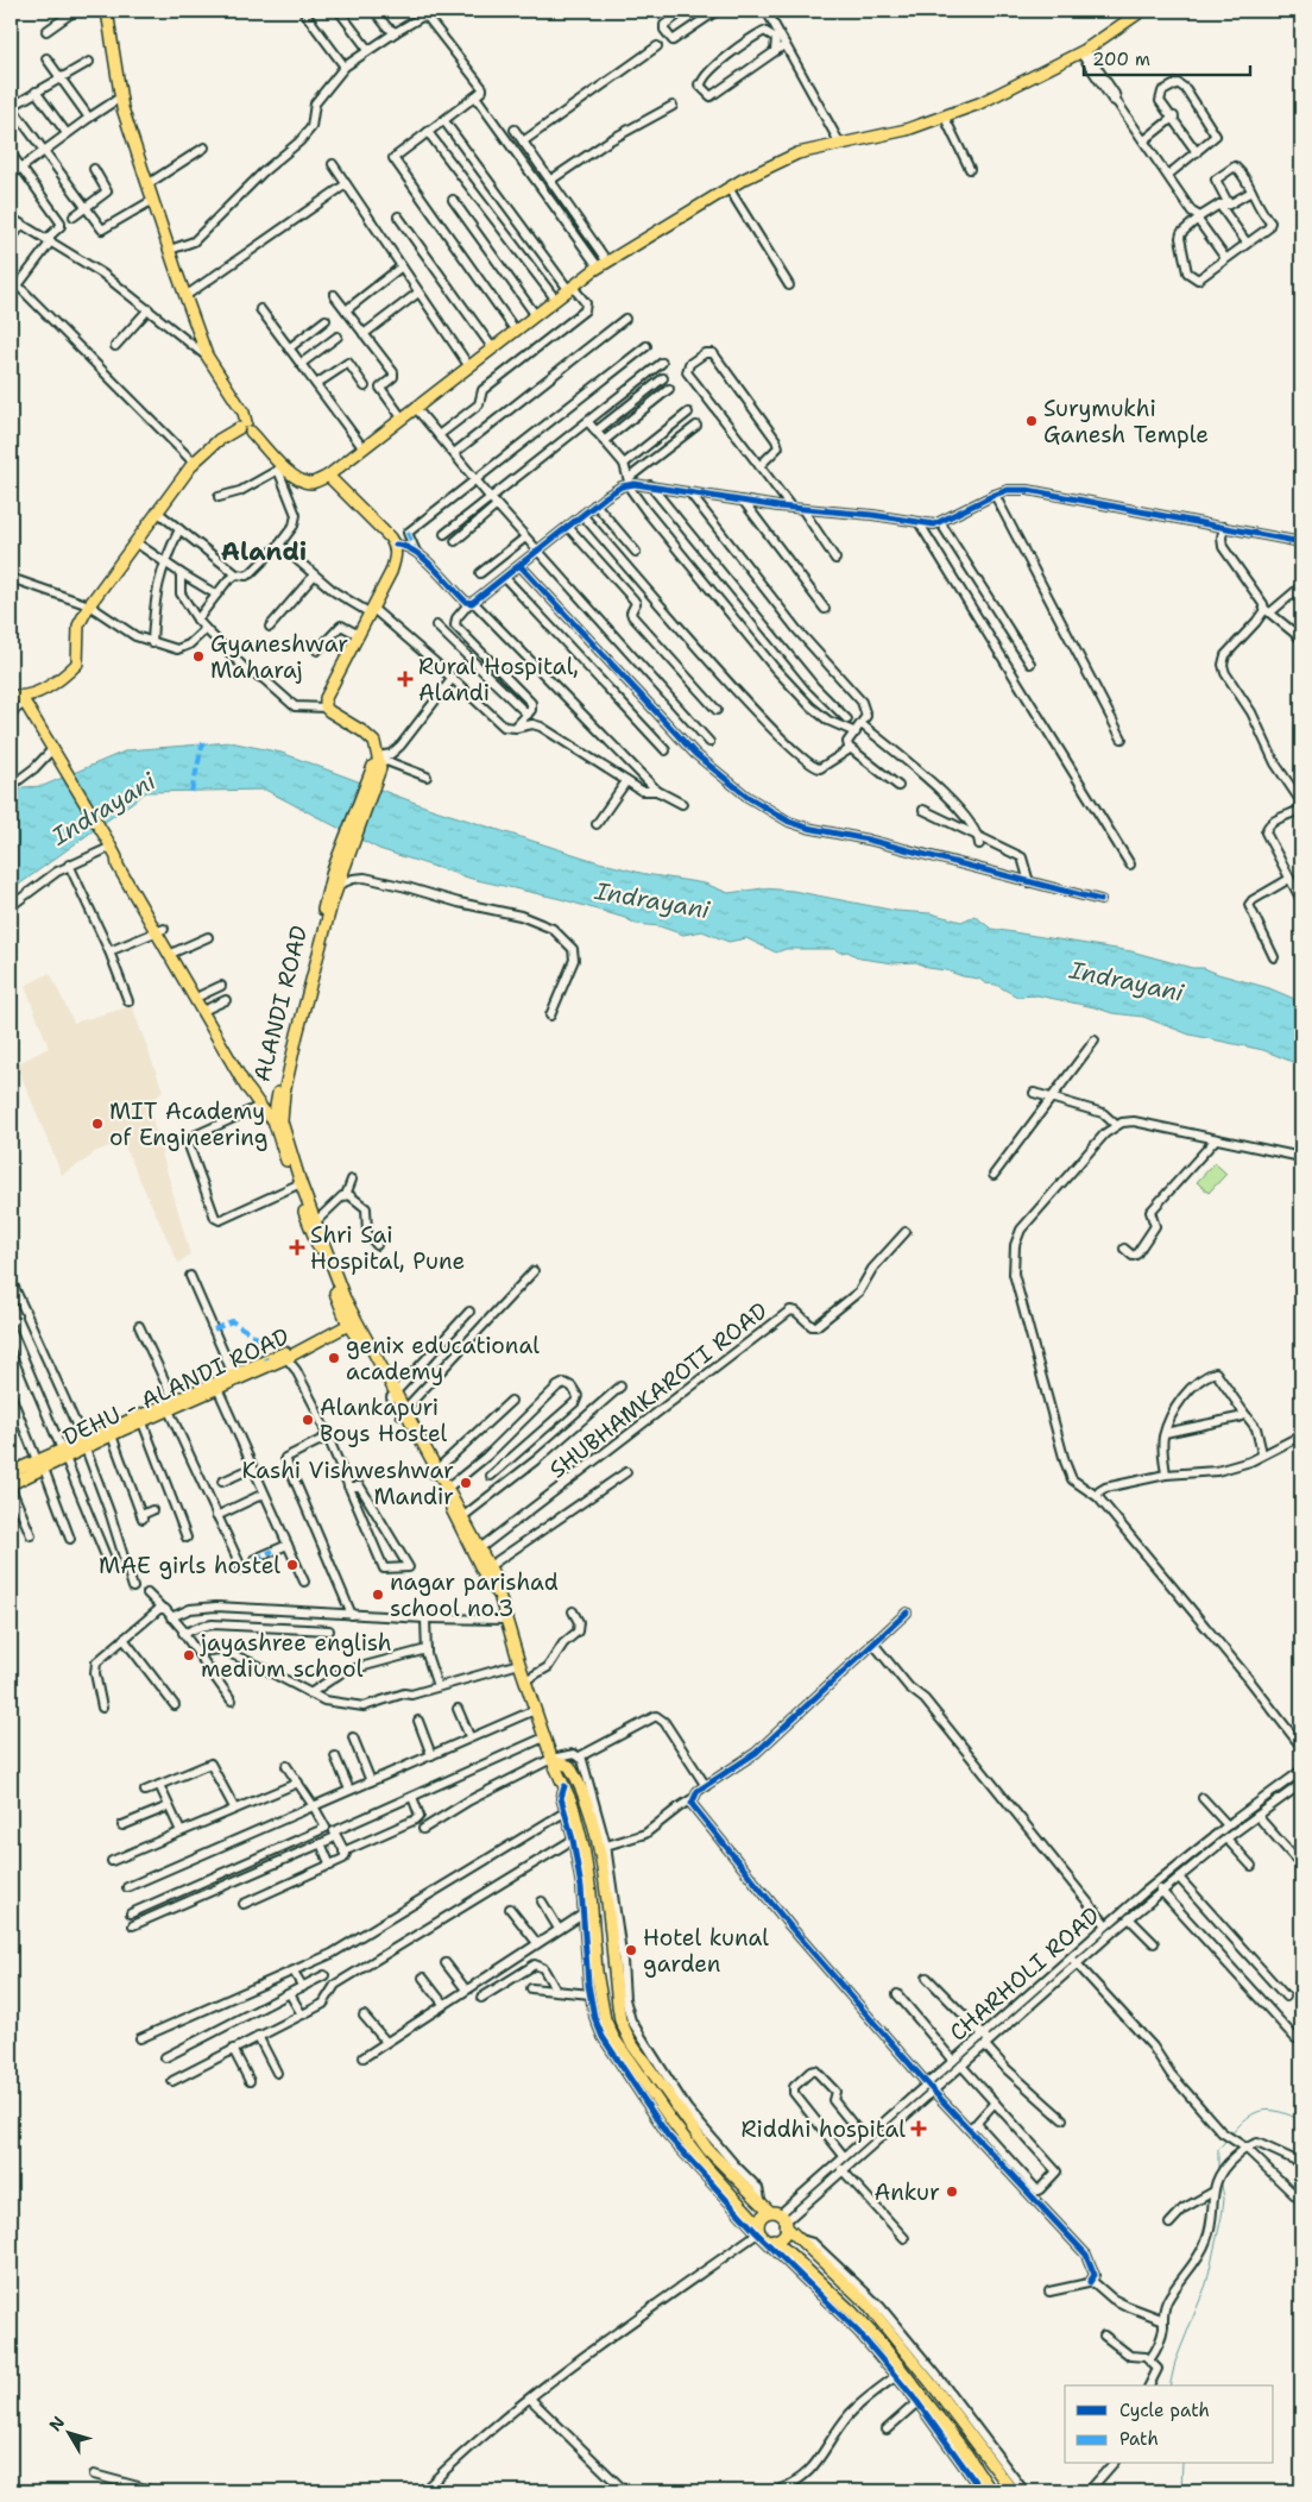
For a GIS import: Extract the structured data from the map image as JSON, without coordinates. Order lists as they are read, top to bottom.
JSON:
{
  "streets": {
    "main road": ["ALANDI ROAD", "DEHU - ALANDI ROAD"],
    "street": ["SHUBHAMKAROTI ROAD", "CHARHOLI ROAD"]
  },
  "crossings": [
    ["ALANDI ROAD", "DEHU - ALANDI ROAD"]
  ],
  "districts": ["Alandi"],
  "water": ["Indrayani"],
  "places": {
    "other": [
      "Surymukhi Ganesh Temple",
      "Gyaneshwar Maharaj",
      "MIT Academy of Engineering",
      "genix educational academy",
      "Alankapuri Boys Hostel",
      "Kashi Vishweshwar Mandir",
      "MAE girls hostel",
      "nagar parishad school no.3",
      "jayashree english medium school",
      "Hotel kunal garden",
      "Ankur"
    ],
    "health": ["Rural Hospital, Alandi", "Shri Sai Hospital, Pune", "Riddhi hospital"]
  },
  "legend": ["Cycle path", "Path"],
  "scale_bar": "200 m",
  "north": "top left"
}
